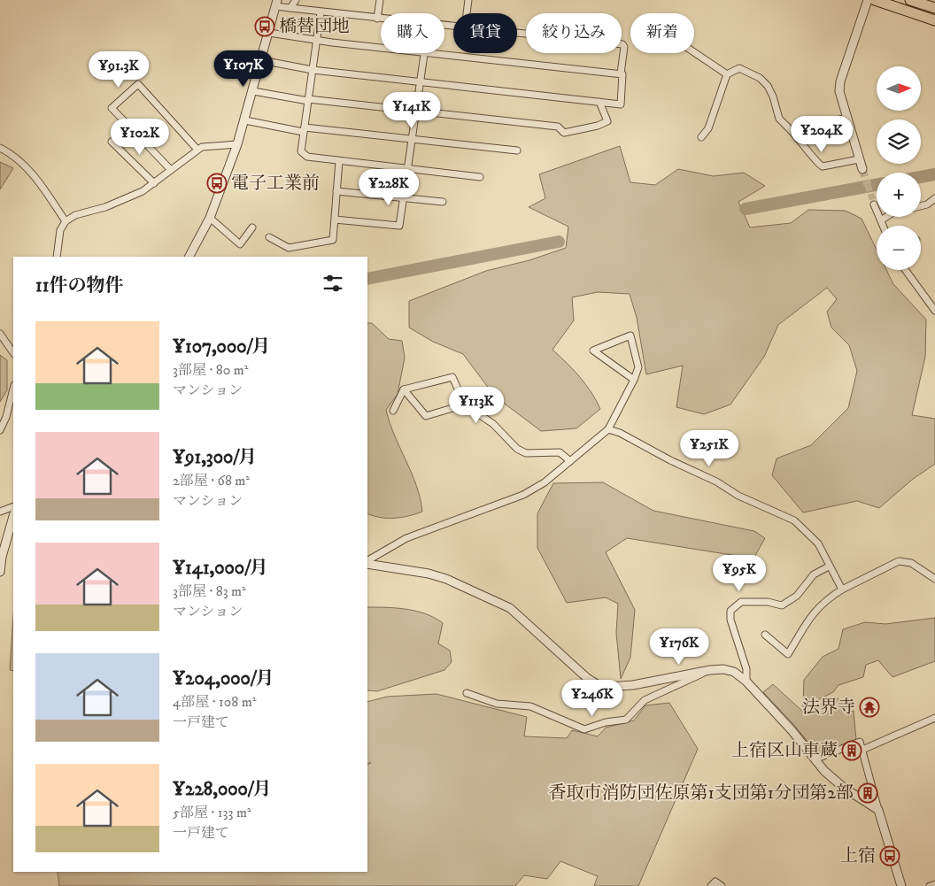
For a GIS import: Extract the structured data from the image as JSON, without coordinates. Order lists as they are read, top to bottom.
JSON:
{
  "places": {
    "bus stop": ["橋替団地", "電子工業前", "上宿"],
    "temple": ["法界寺"],
    "building": ["上宿区山車蔵", "香取市消防団佐原第1支団第1分団第2部"]
  },
  "north": "right",
  "page": {
    "chip": [
      "購入",
      "賃貸",
      "絞り込み",
      "新着"
    ],
    "price": [
      "¥107K",
      "¥91.3K",
      "¥141K",
      "¥204K",
      "¥102K",
      "¥228K",
      "¥113K",
      "¥251K",
      "¥95K",
      "¥176K",
      "¥246K"
    ],
    "map_buttons": ["+", "−"],
    "heading": "11件の物件",
    "list": [
      {
        "name": "¥107,000/月",
        "note": "3部屋 · 80 m² · マンション"
      },
      {
        "name": "¥91,300/月",
        "note": "2部屋 · 68 m² · マンション"
      },
      {
        "name": "¥141,000/月",
        "note": "3部屋 · 83 m² · マンション"
      },
      {
        "name": "¥204,000/月",
        "note": "4部屋 · 108 m² · 一戸建て"
      },
      {
        "name": "¥228,000/月",
        "note": "5部屋 · 133 m² · 一戸建て"
      }
    ]
  }
}
